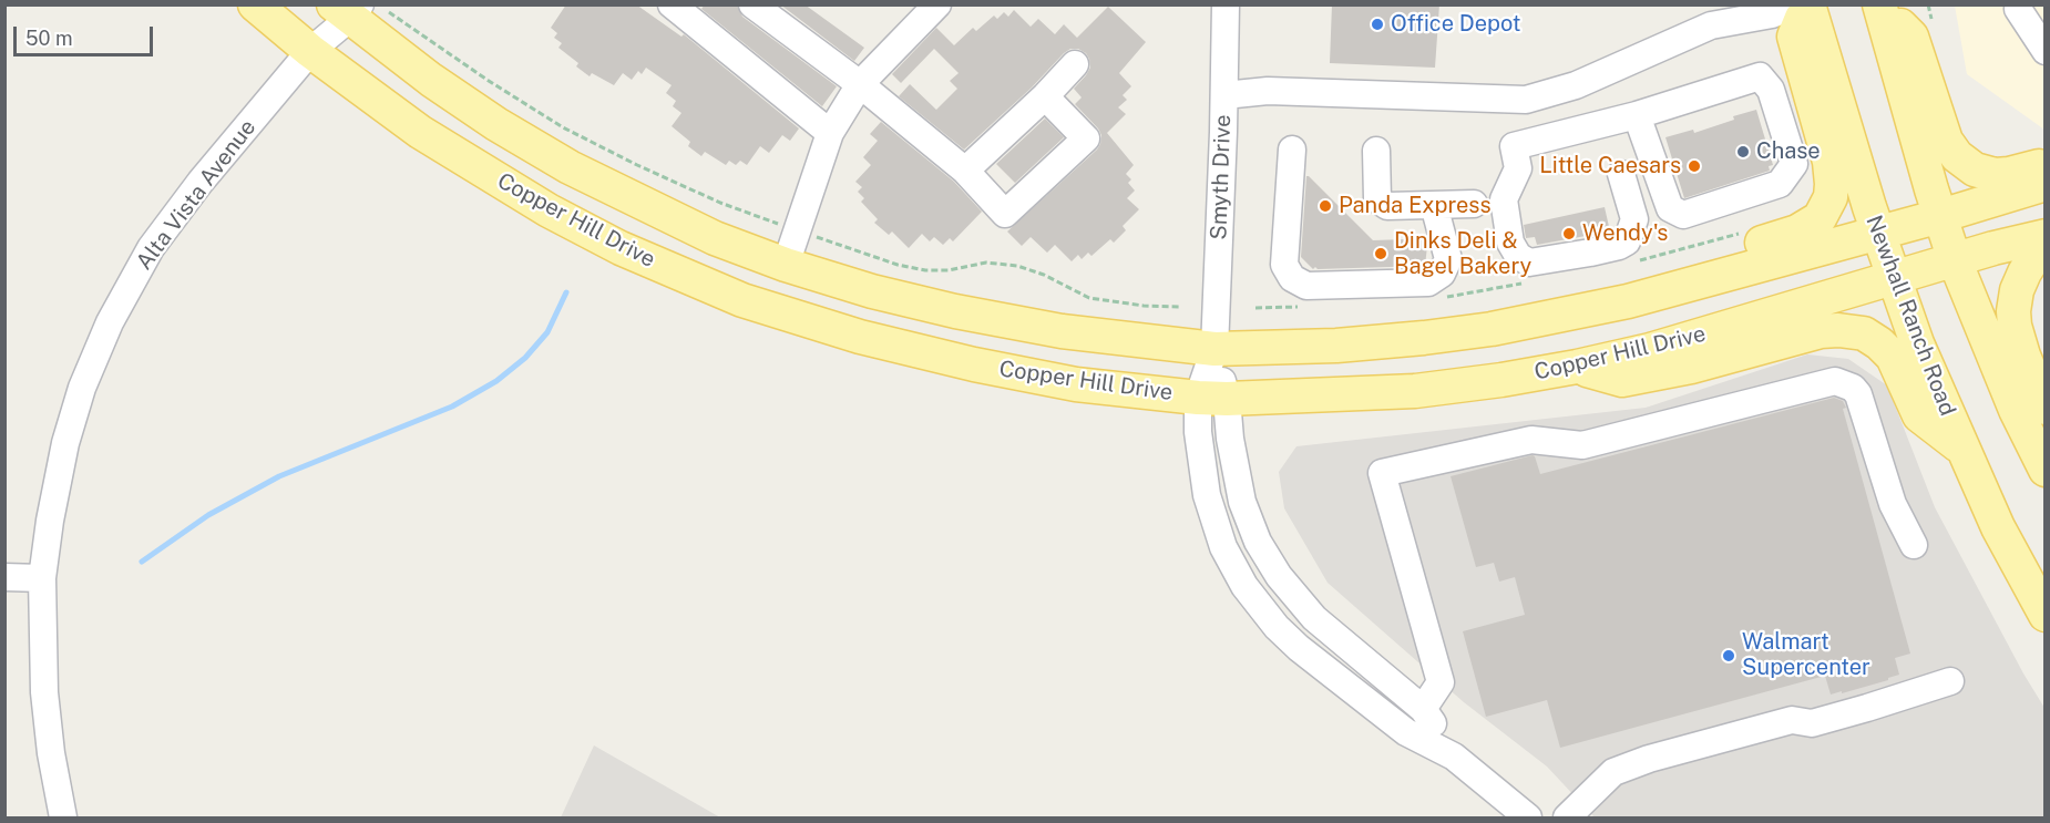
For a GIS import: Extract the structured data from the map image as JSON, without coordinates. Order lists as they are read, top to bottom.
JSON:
{
  "streets": {
    "main road": ["Copper Hill Drive", "Newhall Ranch Road"],
    "street": ["Smyth Drive", "Alta Vista Avenue"]
  },
  "crossings": [
    ["Smyth Drive", "Copper Hill Drive"],
    ["Alta Vista Avenue", "Copper Hill Drive"],
    ["Copper Hill Drive", "Newhall Ranch Road"]
  ],
  "places": [
    "Office Depot",
    "Chase",
    "Little Caesars",
    "Panda Express",
    "Wendy's",
    "Dinks Deli & Bagel Bakery",
    "Walmart Supercenter"
  ],
  "scale_bar": "50 m"
}
